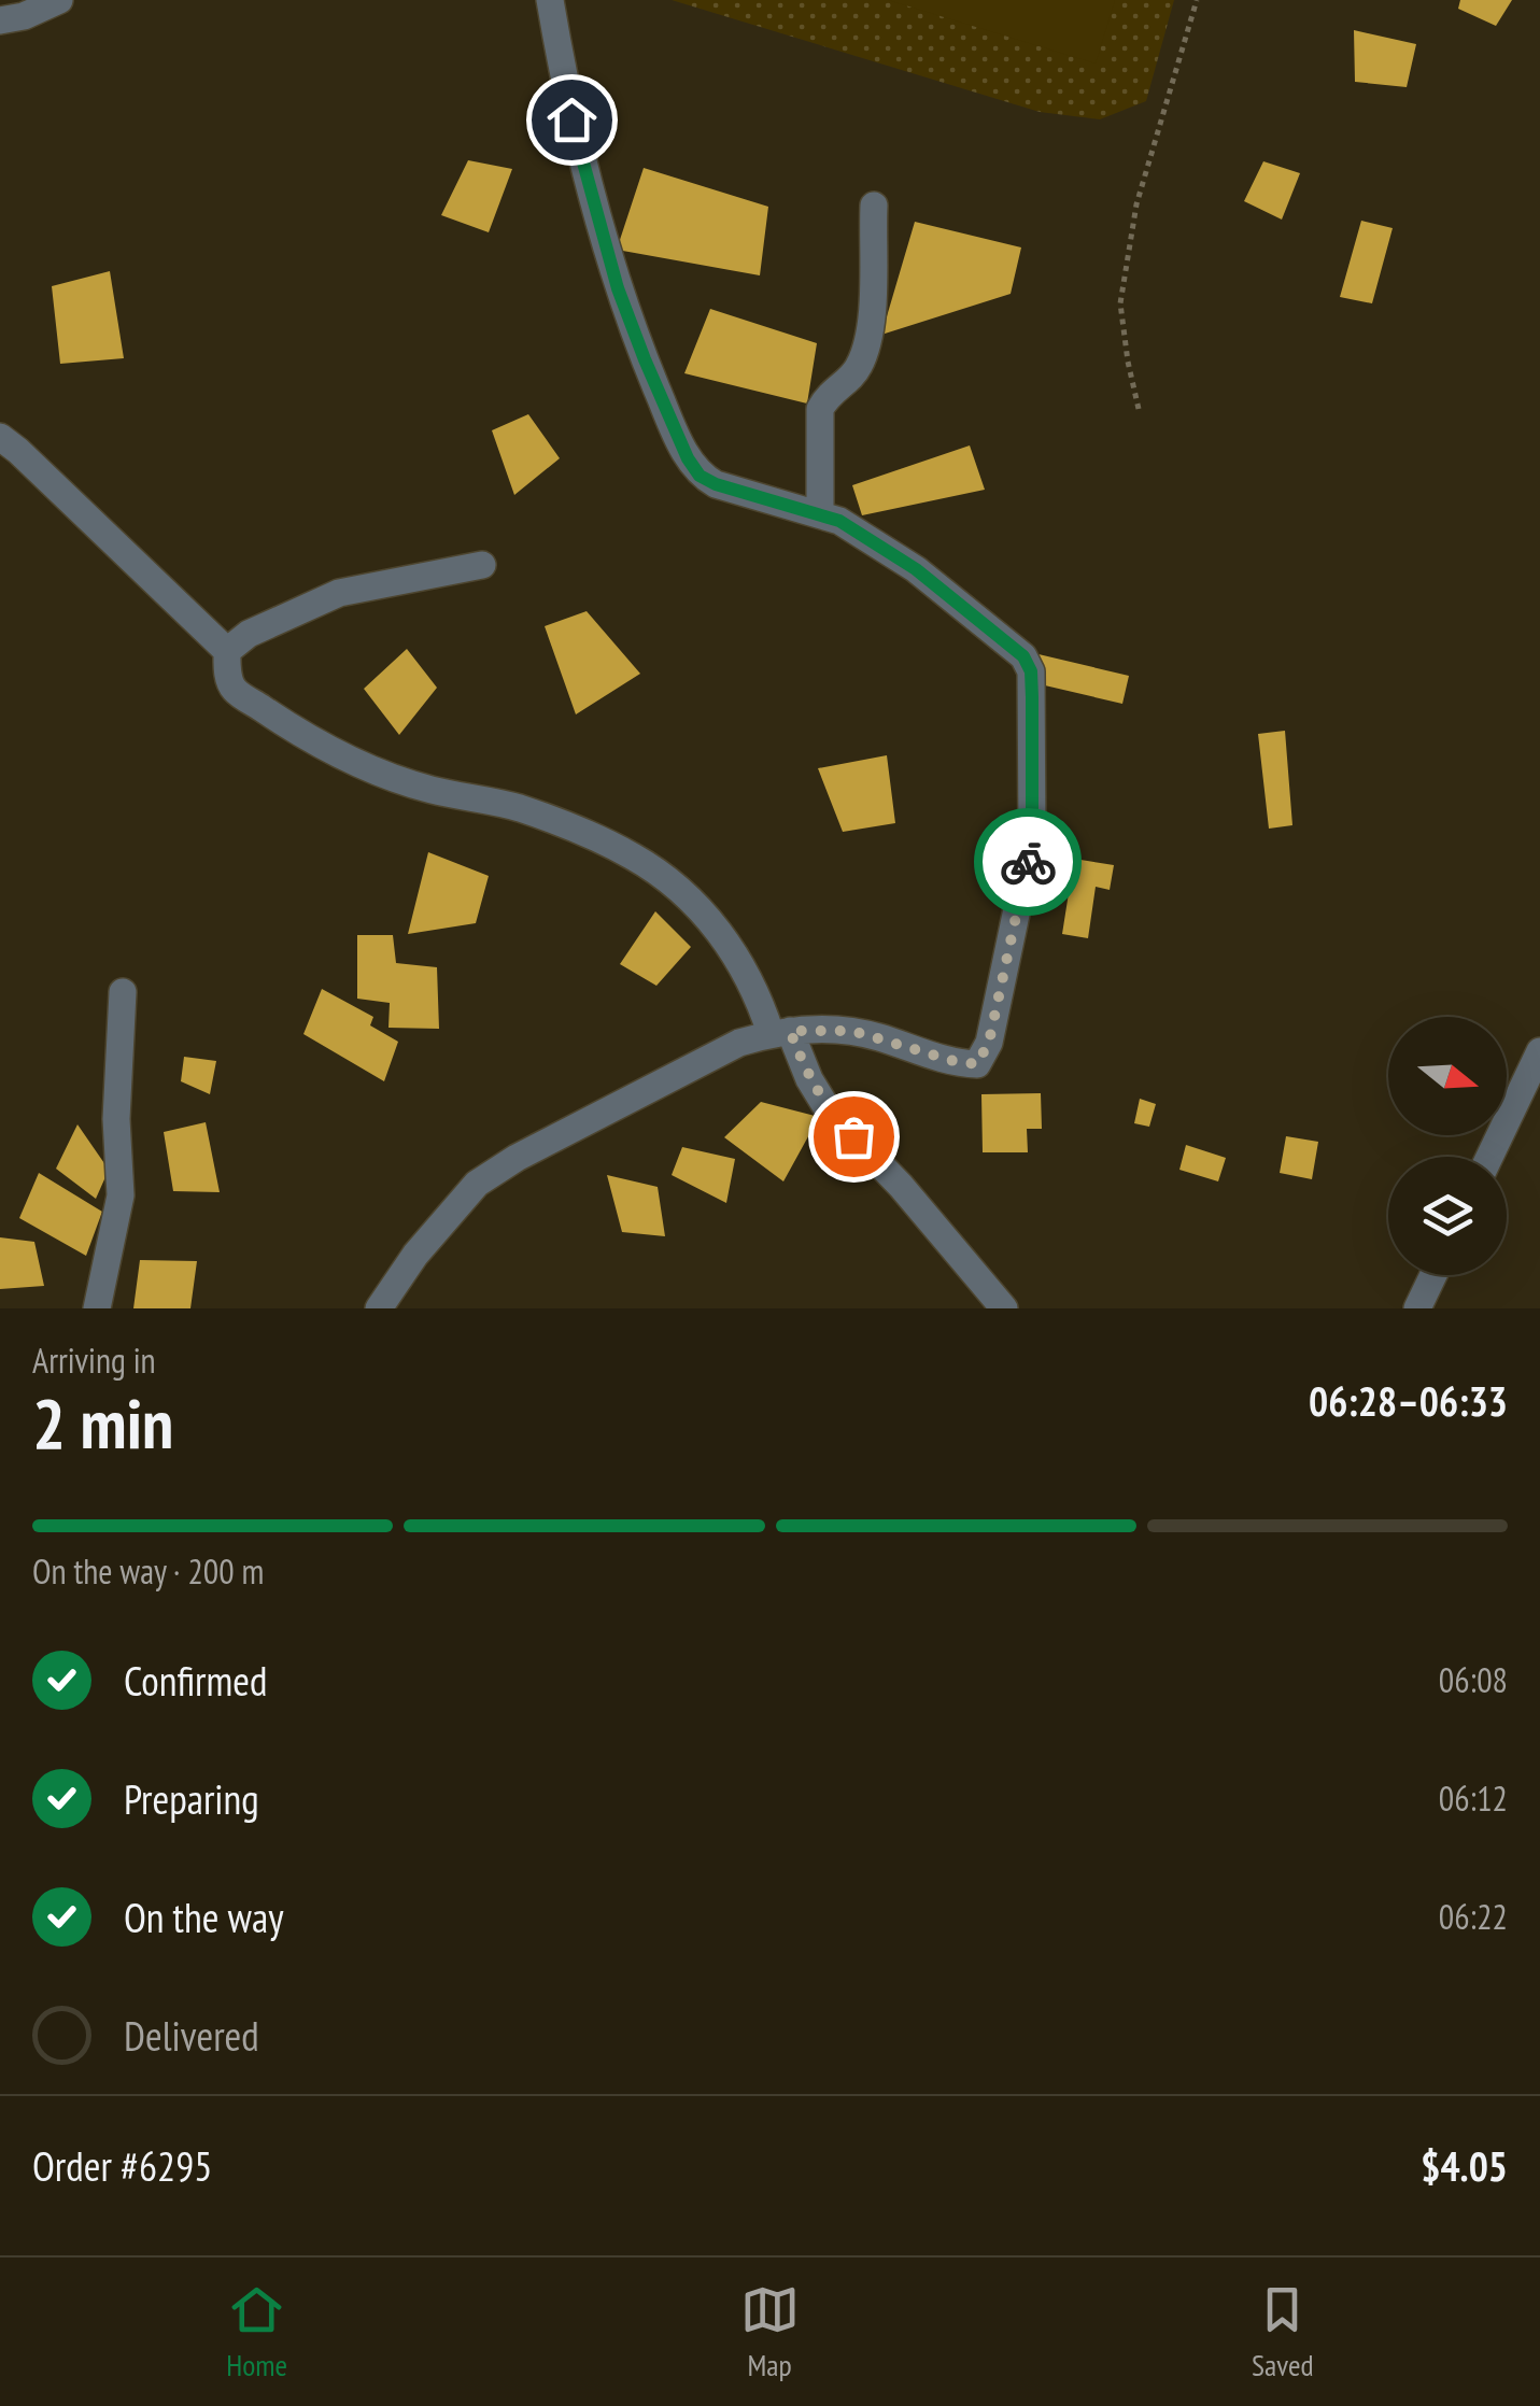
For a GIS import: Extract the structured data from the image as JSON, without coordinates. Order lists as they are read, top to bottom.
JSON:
{
  "north": "right",
  "page": {
    "heading": ["2 min", "Arriving in", "06:28–06:33"],
    "panel": ["Order #6295", "$4.05"],
    "bar": "On the way · 200 m",
    "list": [
      ["Confirmed", "06:08"],
      ["Preparing", "06:12"],
      ["On the way", "06:22"],
      "Delivered"
    ],
    "tabs": ["Home", "Map", "Saved"]
  }
}
